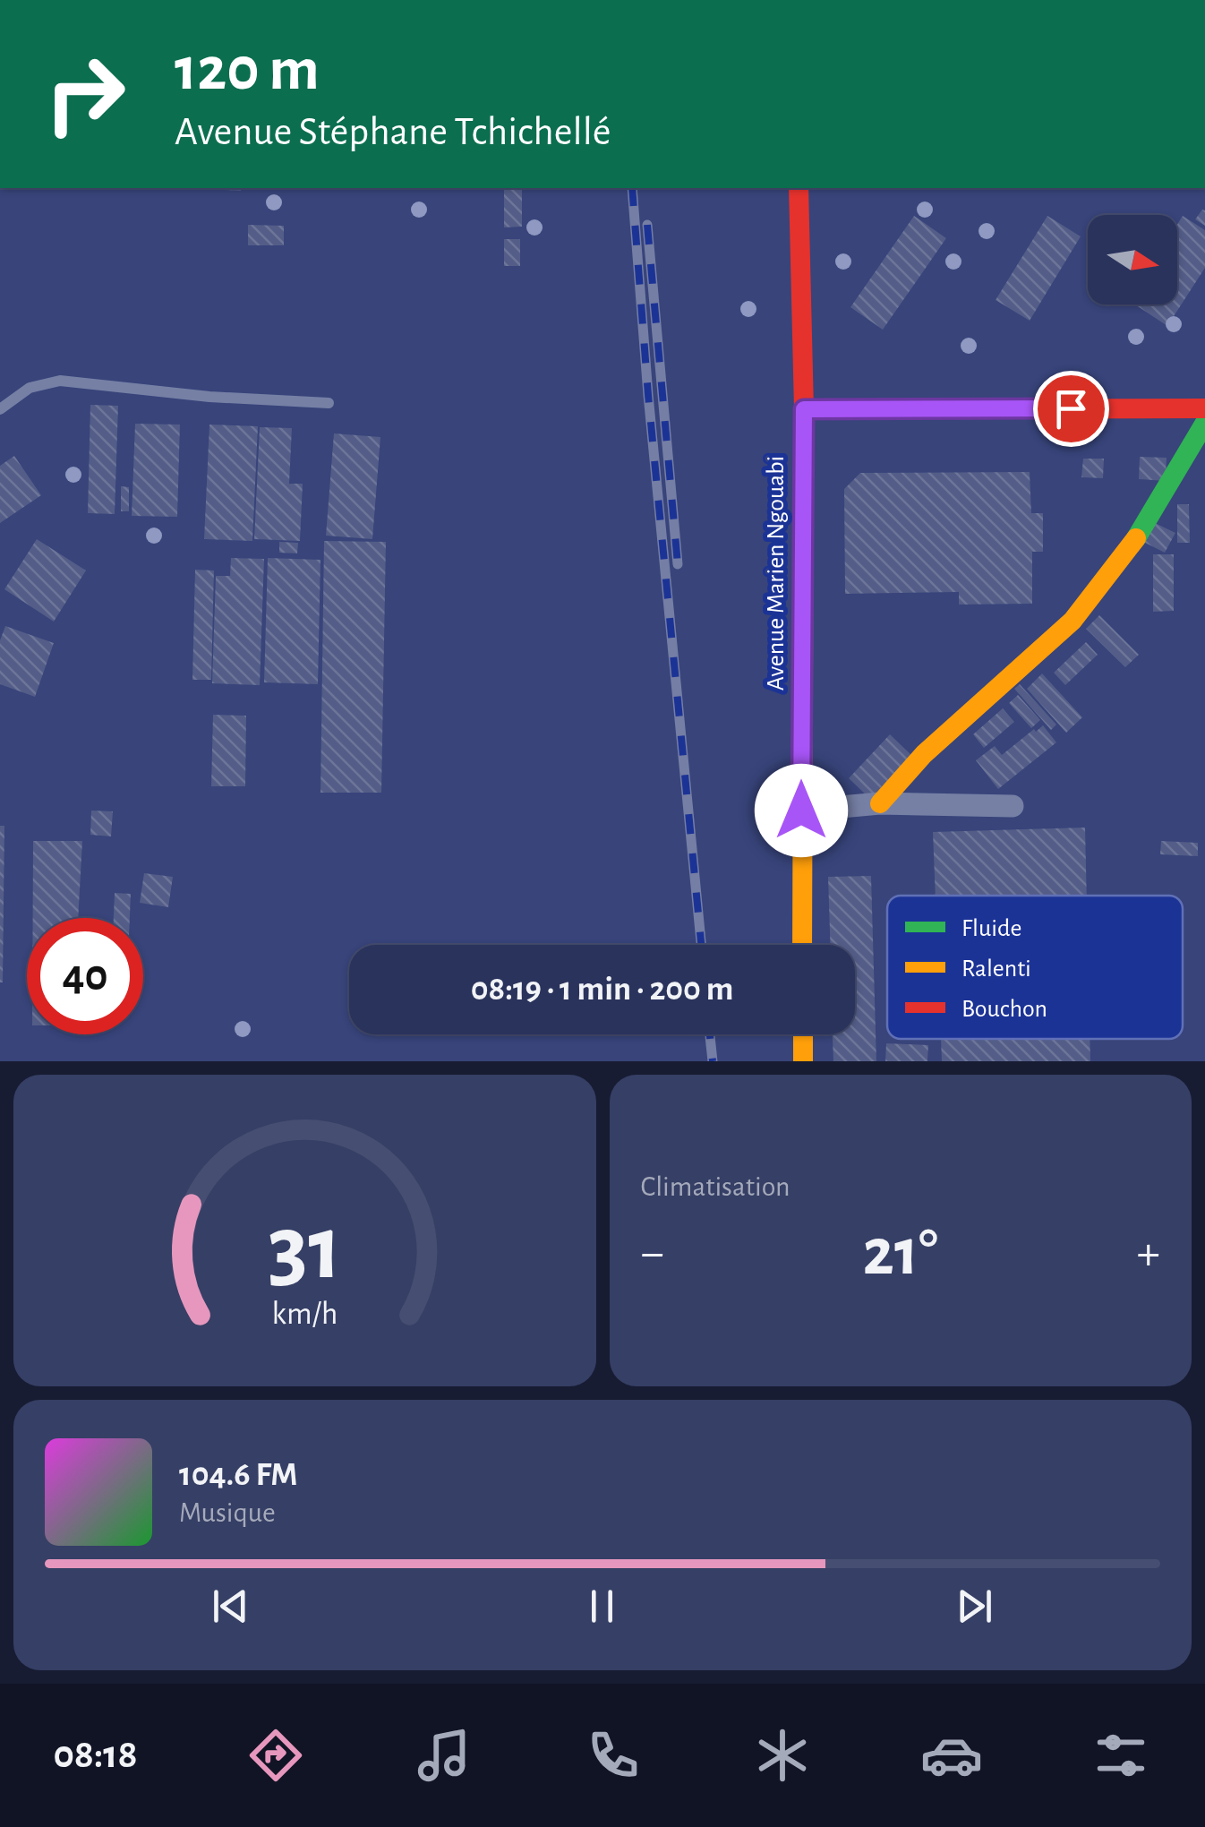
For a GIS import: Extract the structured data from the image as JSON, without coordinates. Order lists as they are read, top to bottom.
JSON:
{
  "streets": {
    "main road": ["Avenue Marien Ngouabi"]
  },
  "legend": ["Fluide", "Ralenti", "Bouchon"],
  "north": "right",
  "page": {
    "turn": ["120 m", "Avenue Stéphane Tchichellé"],
    "limit": "40",
    "trip": "08:19 · 1 min · 200 m",
    "tile": "Climatisation",
    "heat": ["−", "21°", "+"],
    "song": ["104.6 FM", "Musique"],
    "tabs": "08:18",
    "gauge": ["31", "km/h"]
  }
}
